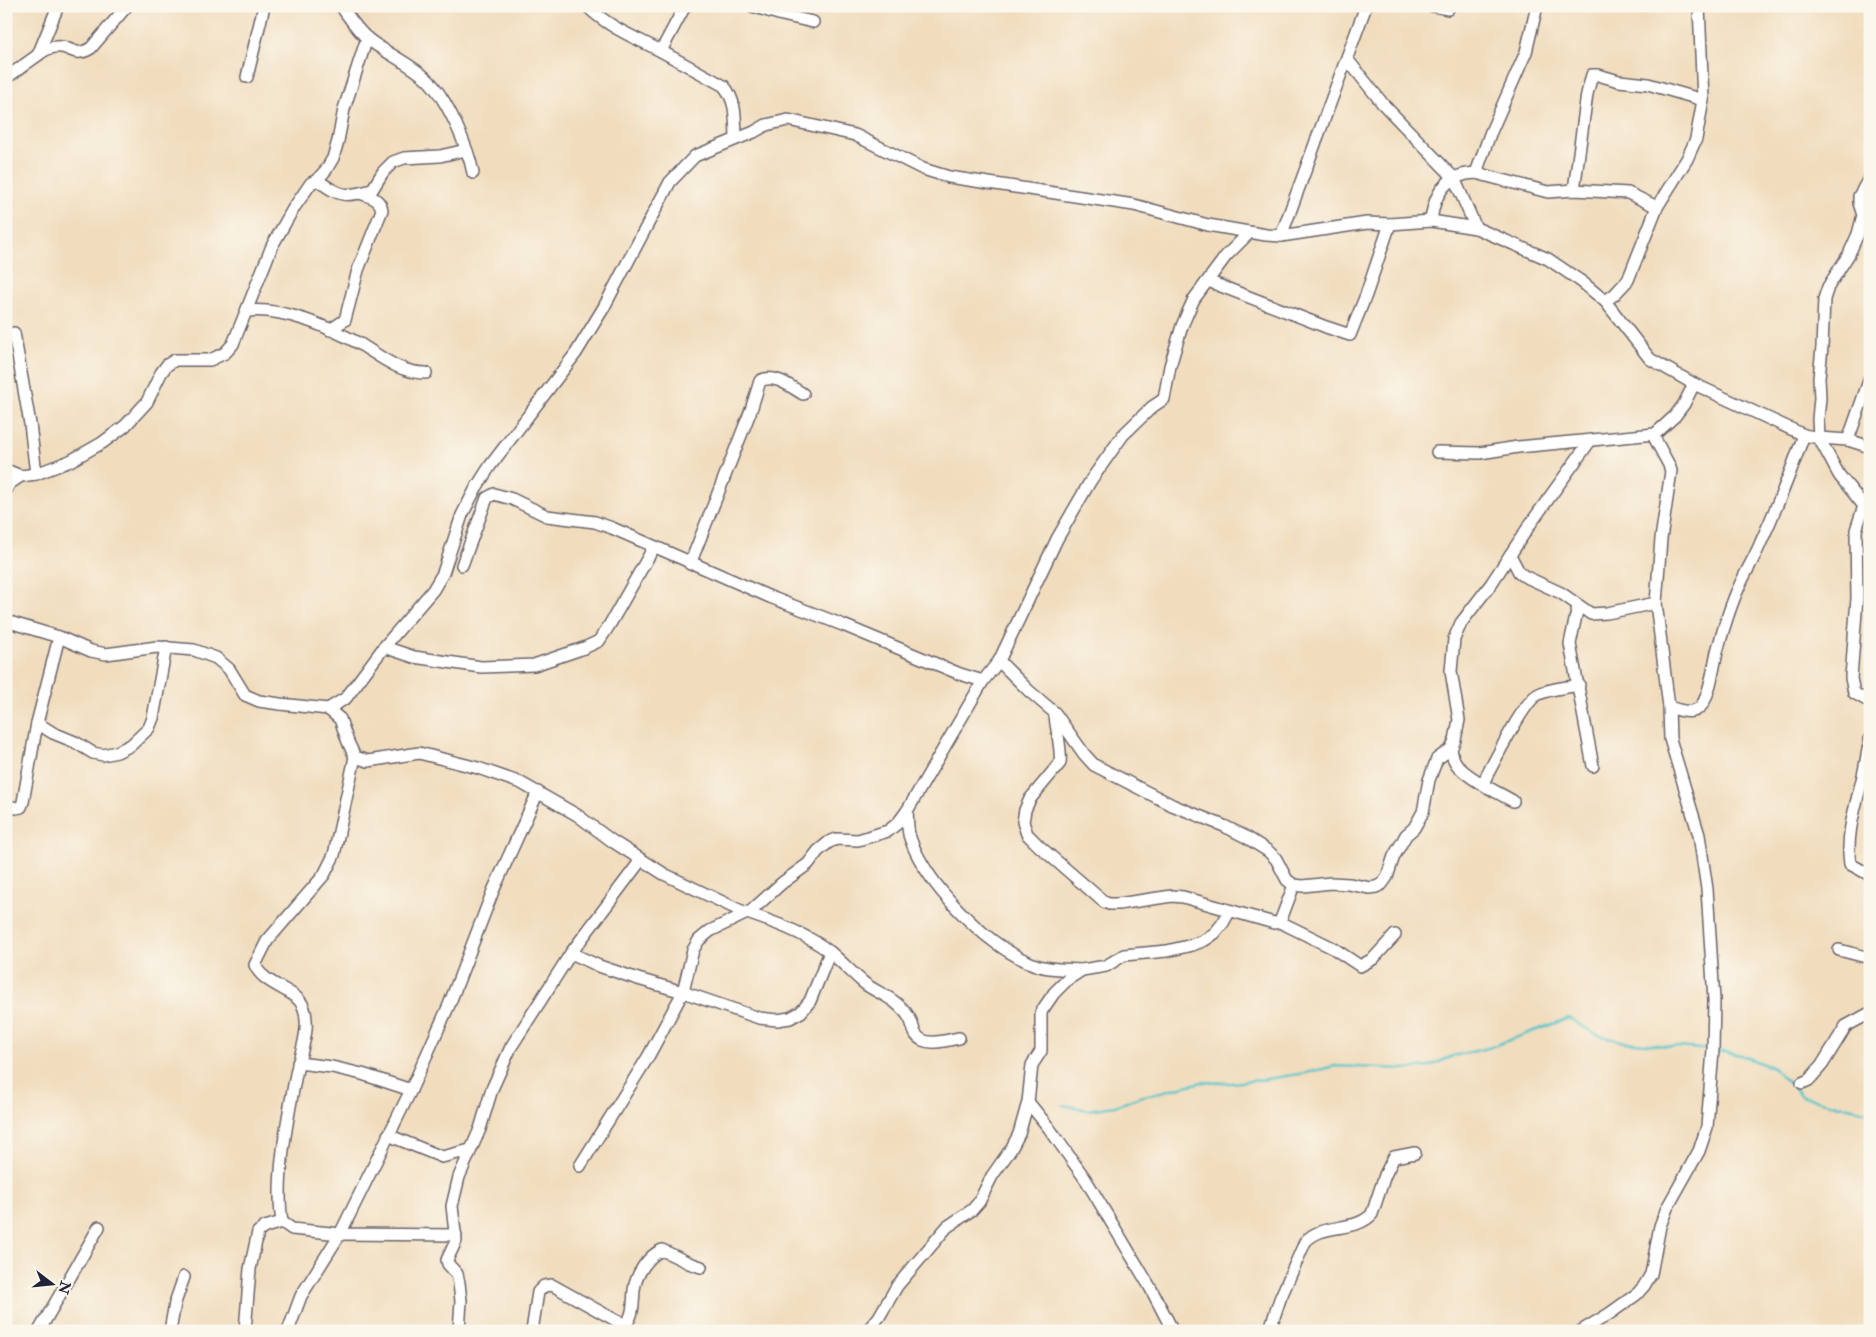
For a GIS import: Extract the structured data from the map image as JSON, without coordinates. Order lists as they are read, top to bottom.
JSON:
{
  "north": "right"
}
